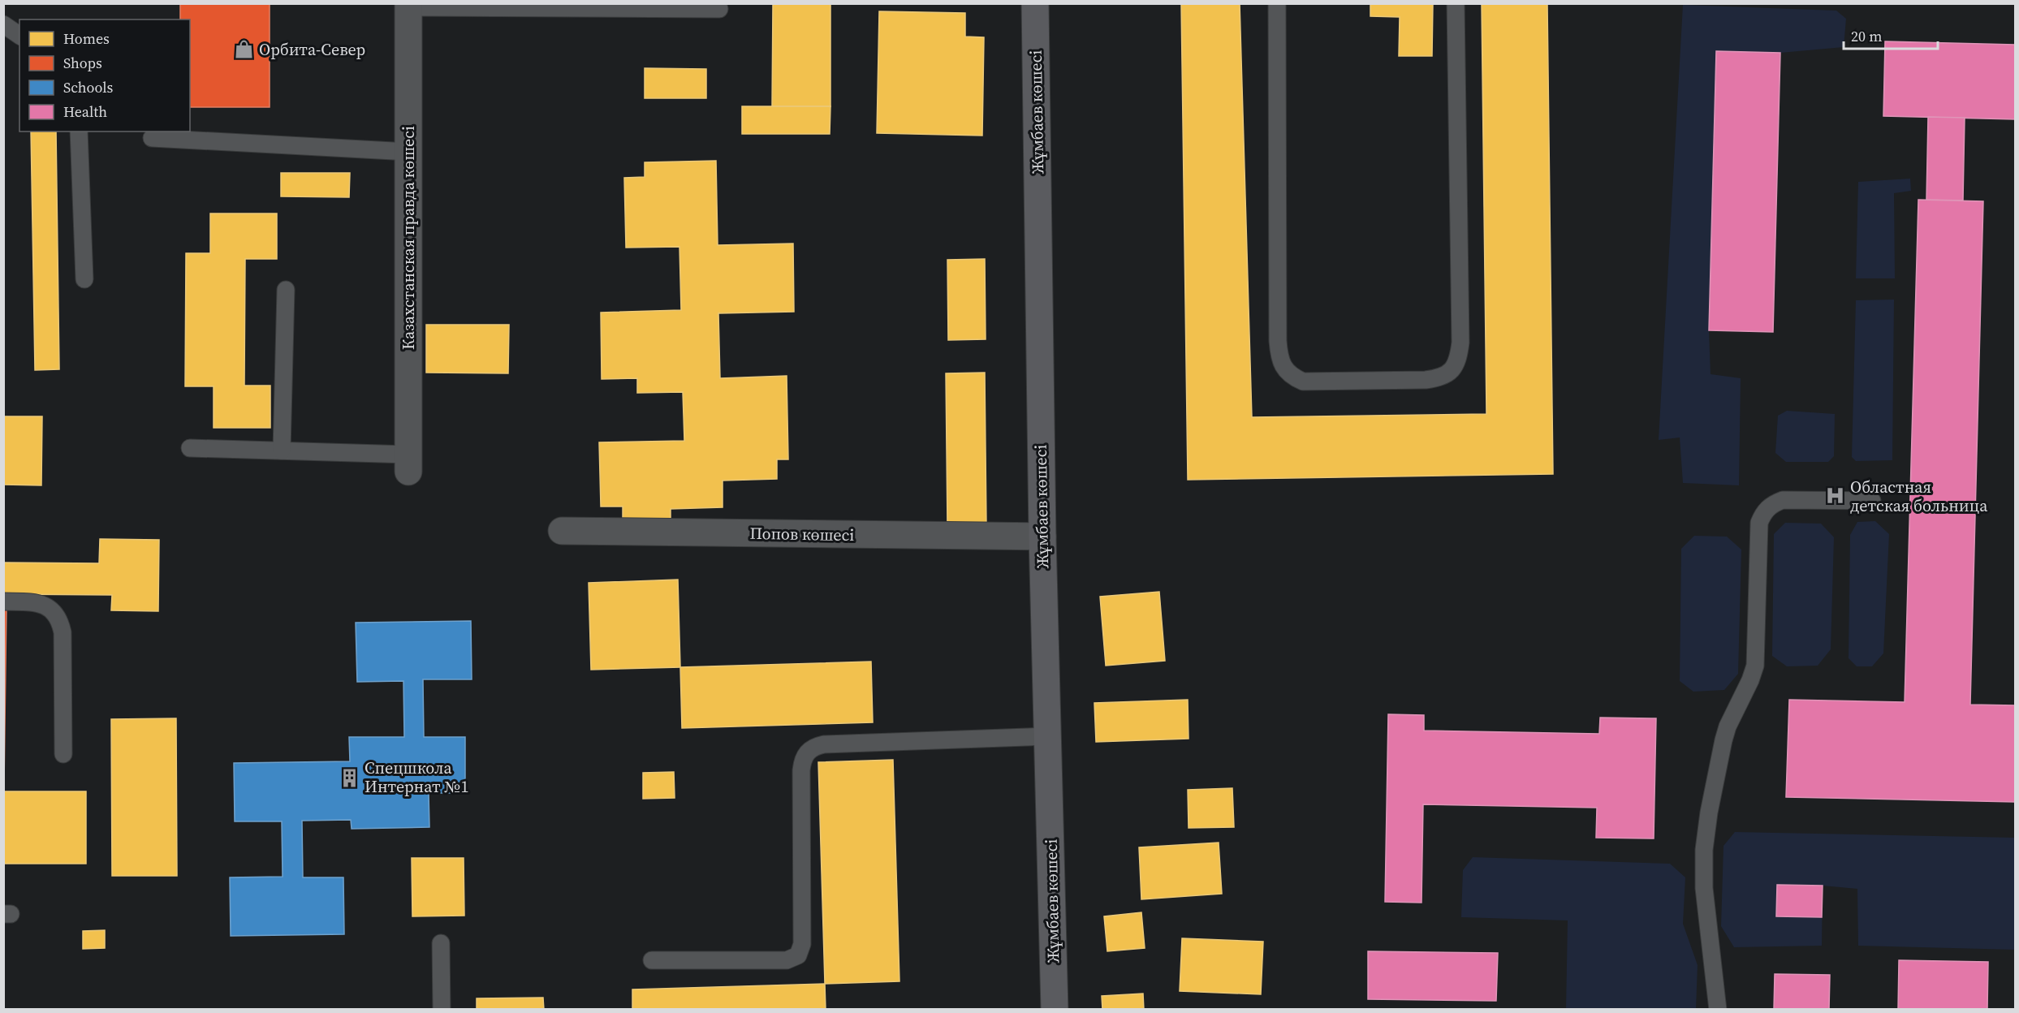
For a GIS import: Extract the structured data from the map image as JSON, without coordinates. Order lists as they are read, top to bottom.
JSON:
{
  "streets": {
    "street": ["Жұмбаев көшесі", "Казахстанская правда көшесі", "Попов көшесі"]
  },
  "crossings": [
    ["Жұмбаев көшесі", "Попов көшесі"]
  ],
  "places": {
    "shop": ["Орбита-Север"],
    "hospital": ["Областная детская больница"],
    "building": ["Спецшкола Интернат №1"]
  },
  "legend": [
    "Homes",
    "Shops",
    "Schools",
    "Health"
  ],
  "scale_bar": "20 m"
}
